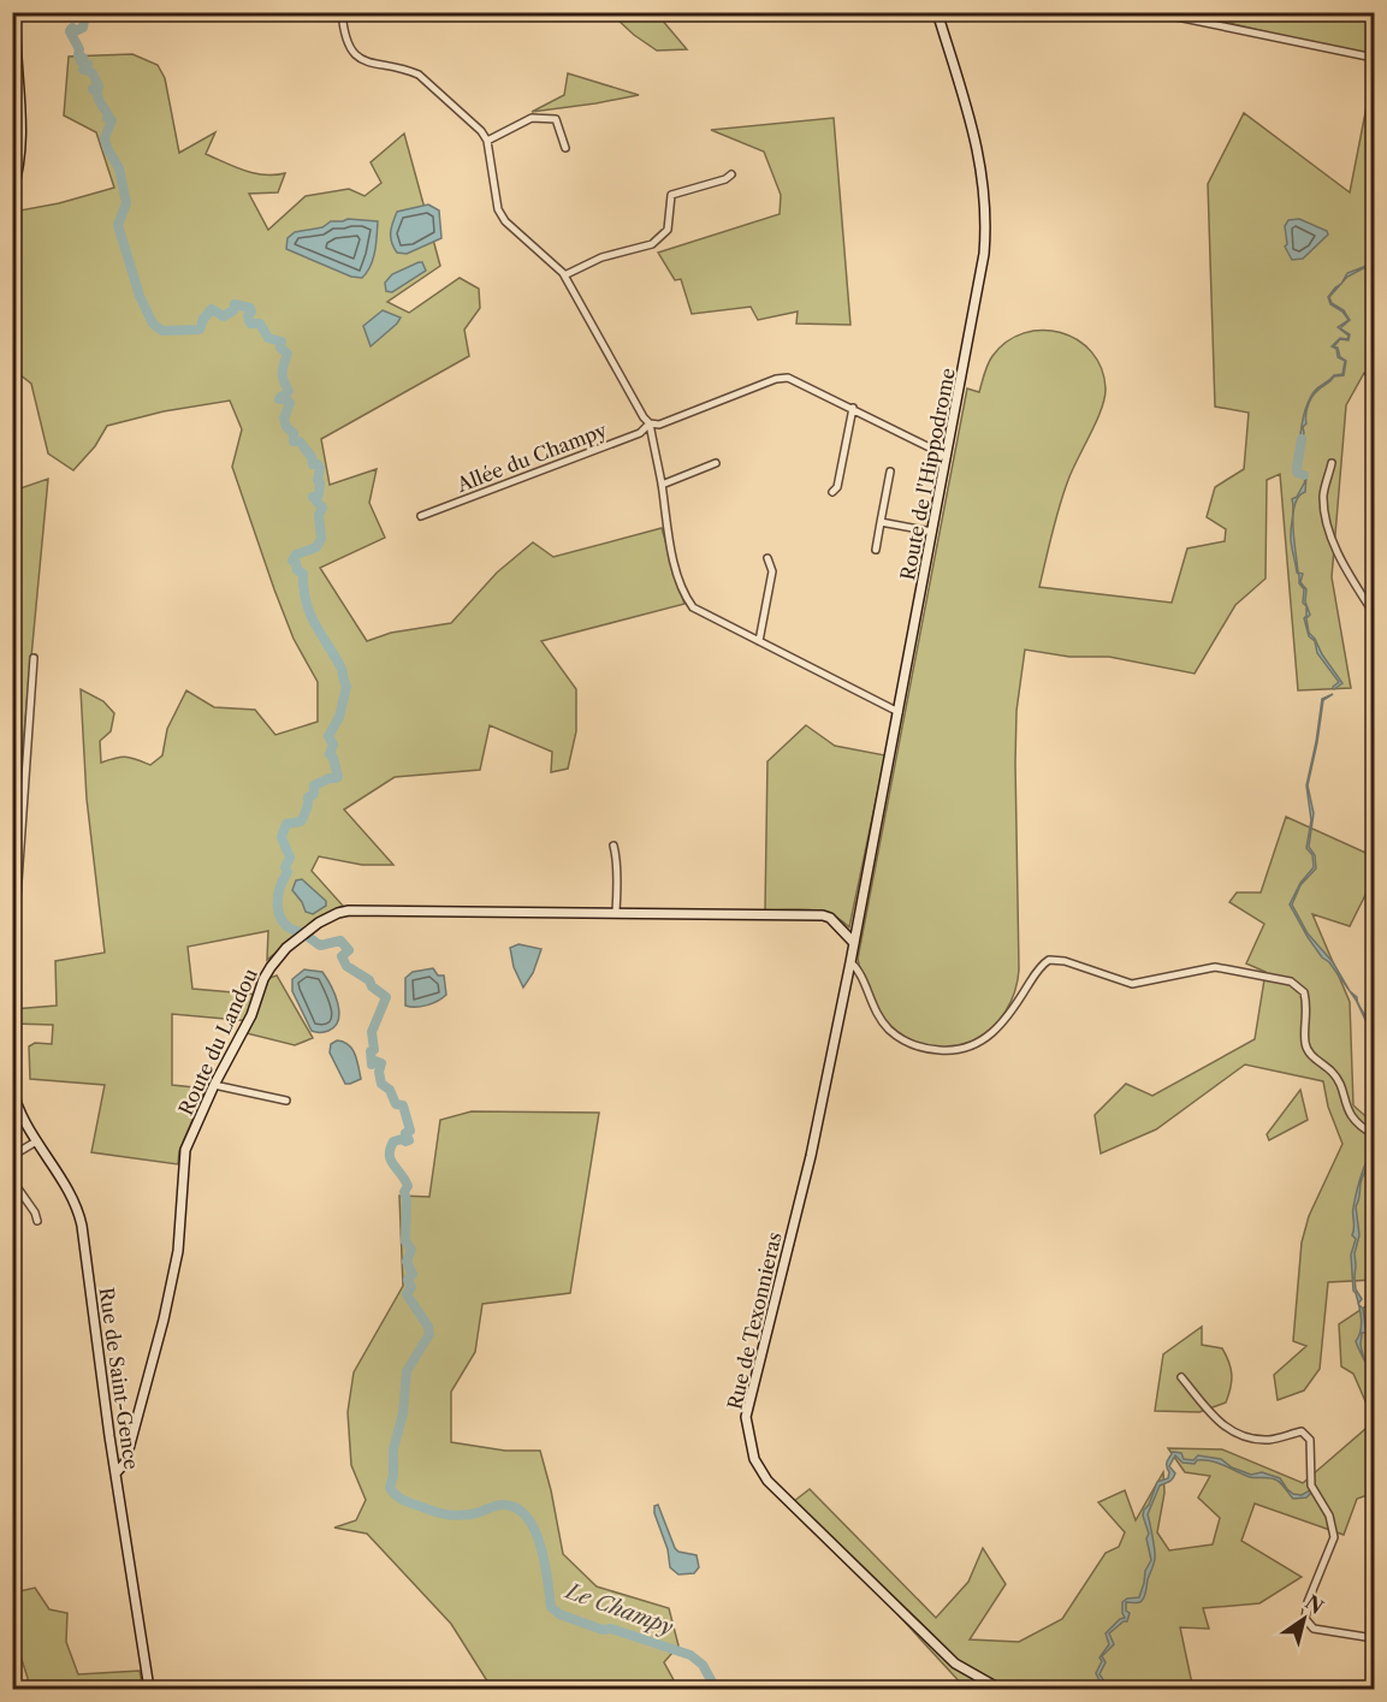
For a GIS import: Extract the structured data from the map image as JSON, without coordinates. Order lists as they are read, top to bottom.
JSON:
{
  "streets": {
    "street": [
      "Allée du Champy",
      "Route de l'Hippodrome",
      "Route du Landou",
      "Rue de Texonnieras",
      "Rue de Saint-Gence"
    ]
  },
  "crossings": [
    ["Allée du Champy", "Route de l'Hippodrome"],
    ["Route de l'Hippodrome", "Route du Landou"],
    ["Route de l'Hippodrome", "Rue de Texonnieras"],
    ["Route du Landou", "Rue de Texonnieras"],
    ["Route du Landou", "Rue de Saint-Gence"]
  ],
  "water": ["Le Champy"],
  "north": "top right"
}
